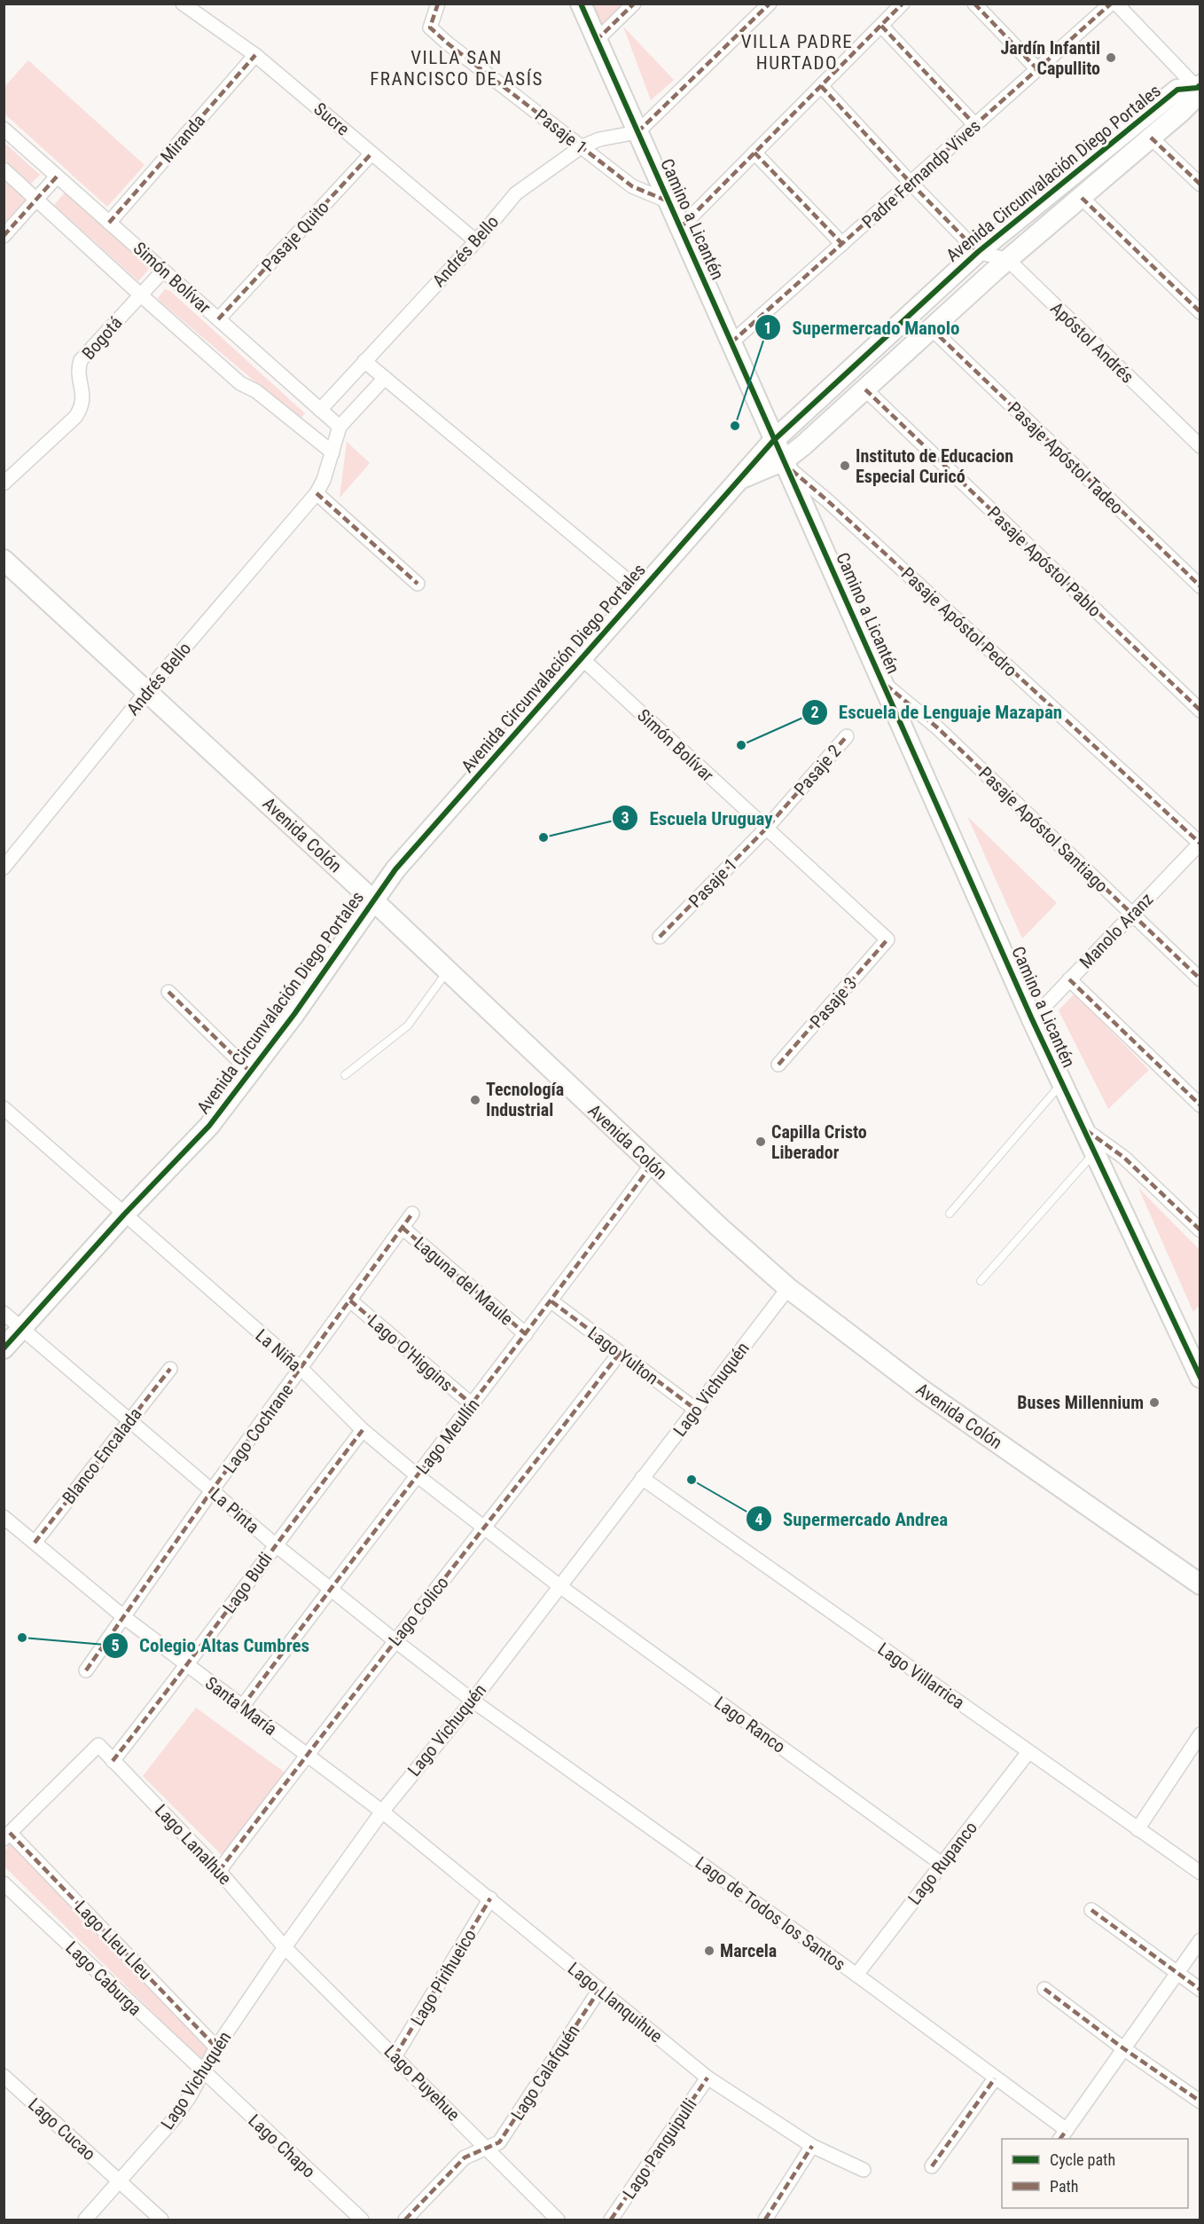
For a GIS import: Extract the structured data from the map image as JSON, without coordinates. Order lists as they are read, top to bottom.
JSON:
{
  "streets": {
    "street": [
      "Sucre",
      "Pasaje 1",
      "Miranda",
      "Avenida Circunvalación Diego Portales",
      "Padre Fernandp Vives",
      "Camino a Licantén",
      "Pasaje Quito",
      "Andrés Bello",
      "Simón Bolívar",
      "Bogotá",
      "Apóstol Andrés",
      "Pasaje Apóstol Tadeo",
      "Pasaje Apóstol Pablo",
      "Pasaje Apóstol Pedro",
      "Pasaje 2",
      "Pasaje Apóstol Santiago",
      "Avenida Colón",
      "Manolo Aranz",
      "Pasaje 3",
      "Laguna del Maule",
      "La Niña",
      "Lago O'Higgins",
      "Lago Yulton",
      "Lago Vichuquén",
      "Lago Cochrane",
      "Lago Meullín",
      "Blanco Encalada",
      "La Pinta",
      "Lago Budi",
      "Lago Colico",
      "Lago Villarrica",
      "Santa María",
      "Lago Ranco",
      "Lago Lanalhue",
      "Lago Rupanco",
      "Lago de Todos los Santos",
      "Lago Lleu Lleu",
      "Lago Pirihueico",
      "Lago Caburga",
      "Lago Llanquihue",
      "Lago Calafquén",
      "Lago Puyehue",
      "Lago Cucao",
      "Lago Chapo",
      "Lago Panguipulli"
    ]
  },
  "crossings": [
    ["Sucre", "Miranda"],
    ["Sucre", "Pasaje Quito"],
    ["Sucre", "Andrés Bello"],
    ["Pasaje 1", "Camino a Licantén"],
    ["Pasaje 1", "Andrés Bello"],
    ["Pasaje 1", "Simón Bolívar"],
    ["Pasaje 1", "Pasaje 2"],
    ["Miranda", "Simón Bolívar"],
    ["Avenida Circunvalación Diego Portales", "Camino a Licantén"],
    ["Avenida Circunvalación Diego Portales", "Simón Bolívar"],
    ["Avenida Circunvalación Diego Portales", "Apóstol Andrés"],
    ["Avenida Circunvalación Diego Portales", "Pasaje Apóstol Tadeo"],
    ["Avenida Circunvalación Diego Portales", "Pasaje Apóstol Pablo"],
    ["Avenida Circunvalación Diego Portales", "Pasaje Apóstol Pedro"],
    ["Avenida Circunvalación Diego Portales", "Avenida Colón"],
    ["Avenida Circunvalación Diego Portales", "La Niña"],
    ["Avenida Circunvalación Diego Portales", "La Pinta"],
    ["Padre Fernandp Vives", "Camino a Licantén"],
    ["Camino a Licantén", "Andrés Bello"],
    ["Camino a Licantén", "Pasaje Apóstol Pedro"],
    ["Camino a Licantén", "Pasaje Apóstol Santiago"],
    ["Camino a Licantén", "Manolo Aranz"],
    ["Pasaje Quito", "Simón Bolívar"],
    ["Andrés Bello", "Simón Bolívar"],
    ["Andrés Bello", "Avenida Colón"],
    ["Simón Bolívar", "Bogotá"],
    ["Simón Bolívar", "Pasaje 2"],
    ["Simón Bolívar", "Pasaje 3"],
    ["Pasaje Apóstol Pedro", "Manolo Aranz"],
    ["Pasaje Apóstol Santiago", "Manolo Aranz"],
    ["Avenida Colón", "Lago Vichuquén"],
    ["Avenida Colón", "Lago Meullín"],
    ["Laguna del Maule", "Lago Cochrane"],
    ["Laguna del Maule", "Lago Meullín"],
    ["La Niña", "Lago Vichuquén"],
    ["La Niña", "Lago Cochrane"],
    ["La Niña", "Lago Meullín"],
    ["La Niña", "Lago Budi"],
    ["La Niña", "Lago Colico"],
    ["La Niña", "Lago Ranco"],
    ["Lago O'Higgins", "Lago Cochrane"],
    ["Lago O'Higgins", "Lago Meullín"],
    ["Lago Yulton", "Lago Vichuquén"],
    ["Lago Yulton", "Lago Meullín"],
    ["Lago Yulton", "Lago Colico"],
    ["Lago Vichuquén", "La Pinta"],
    ["Lago Vichuquén", "Lago Villarrica"],
    ["Lago Vichuquén", "Santa María"],
    ["Lago Vichuquén", "Lago Ranco"],
    ["Lago Vichuquén", "Lago Lanalhue"],
    ["Lago Vichuquén", "Lago de Todos los Santos"],
    ["Lago Vichuquén", "Lago Lleu Lleu"],
    ["Lago Vichuquén", "Lago Caburga"],
    ["Lago Vichuquén", "Lago Llanquihue"],
    ["Lago Vichuquén", "Lago Puyehue"],
    ["Lago Vichuquén", "Lago Cucao"],
    ["Lago Vichuquén", "Lago Chapo"],
    ["Lago Cochrane", "La Pinta"],
    ["Lago Cochrane", "Santa María"],
    ["Lago Meullín", "La Pinta"],
    ["Lago Meullín", "Santa María"],
    ["Blanco Encalada", "La Pinta"],
    ["Blanco Encalada", "Santa María"],
    ["La Pinta", "Lago Budi"],
    ["La Pinta", "Lago Colico"],
    ["La Pinta", "Lago de Todos los Santos"],
    ["Lago Budi", "Santa María"],
    ["Lago Budi", "Lago Lanalhue"],
    ["Lago Colico", "Santa María"],
    ["Lago Colico", "Lago Lanalhue"],
    ["Lago Villarrica", "Lago Rupanco"],
    ["Santa María", "Lago Llanquihue"],
    ["Lago Ranco", "Lago Rupanco"],
    ["Lago Lanalhue", "Lago Lleu Lleu"],
    ["Lago Lanalhue", "Lago Puyehue"],
    ["Lago Rupanco", "Lago de Todos los Santos"],
    ["Lago Pirihueico", "Lago Llanquihue"],
    ["Lago Pirihueico", "Lago Puyehue"],
    ["Lago Caburga", "Lago Chapo"],
    ["Lago Llanquihue", "Lago Calafquén"],
    ["Lago Llanquihue", "Lago Panguipulli"],
    ["Lago Calafquén", "Lago Puyehue"]
  ],
  "districts": ["VILLA PADRE HURTADO", "VILLA SAN FRANCISCO DE ASÍS"],
  "places": [
    "Jardín Infantil Capullito",
    "Supermercado Manolo",
    "Instituto de Educacion Especial Curicó",
    "Escuela de Lenguaje Mazapan",
    "Escuela Uruguay",
    "Tecnología Industrial",
    "Capilla Cristo Liberador",
    "Buses Millennium",
    "Supermercado Andrea",
    "Colegio Altas Cumbres",
    "Marcela"
  ],
  "legend": ["Cycle path", "Path"]
}
